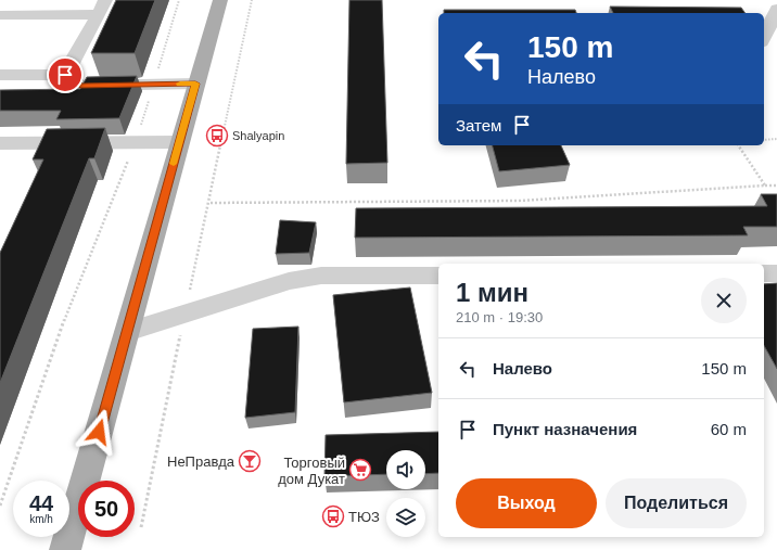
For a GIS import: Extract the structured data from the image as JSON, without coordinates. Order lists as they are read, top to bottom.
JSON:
{
  "places": {
    "bus stop": ["Shalyapin", "ТЮЗ"],
    "bar": ["НеПравда"],
    "supermarket": ["Торговый дом Дукат"]
  },
  "page": {
    "turn": ["150 m", "Налево"],
    "then": "Затем",
    "heading": ["1 мин", "210 m · 19:30"],
    "list": [
      {
        "name": "Налево",
        "value": "150 m"
      },
      {
        "name": "Пункт назначения",
        "value": "60 m"
      }
    ],
    "buttons": ["Выход", "Поделиться"],
    "speed": "44 km/h",
    "limit": "50"
  }
}
